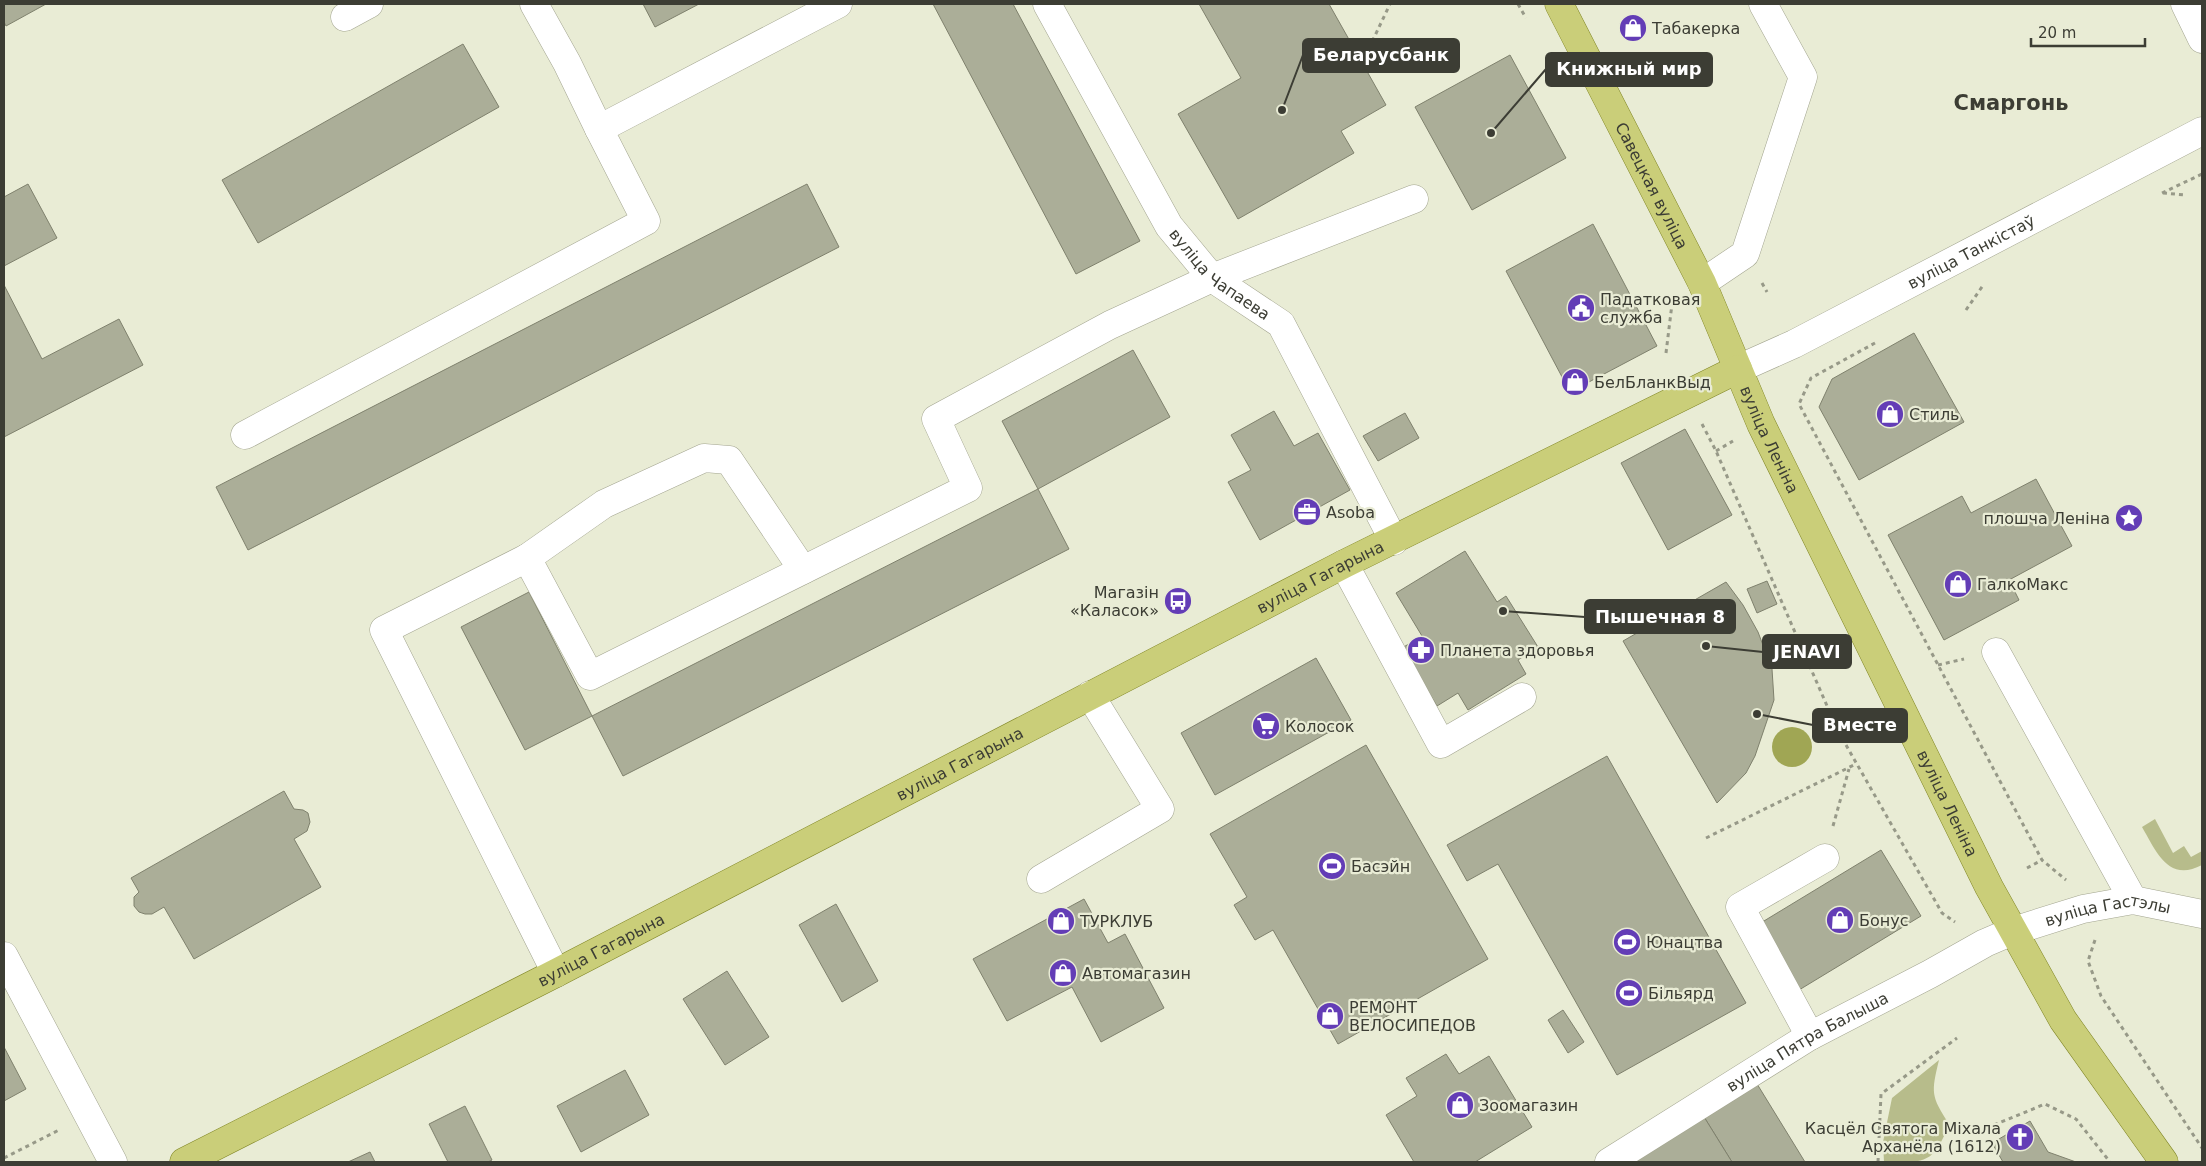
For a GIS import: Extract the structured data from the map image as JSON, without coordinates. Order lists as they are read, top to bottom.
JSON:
{
  "streets": {
    "main road": ["Савецкая вуліца", "вуліца Леніна", "вуліца Гагарына"],
    "street": [
      "вуліца Танкістаў",
      "вуліца Чапаева",
      "вуліца Гастэлы",
      "вуліца Пятра Балыша"
    ]
  },
  "crossings": [
    ["Савецкая вуліца", "вуліца Танкістаў"],
    ["Савецкая вуліца", "вуліца Леніна"],
    ["Савецкая вуліца", "вуліца Гагарына"],
    ["вуліца Танкістаў", "вуліца Леніна"],
    ["вуліца Танкістаў", "вуліца Гагарына"],
    ["вуліца Чапаева", "вуліца Гагарына"],
    ["вуліца Леніна", "вуліца Гагарына"],
    ["вуліца Леніна", "вуліца Гастэлы"],
    ["вуліца Леніна", "вуліца Пятра Балыша"],
    ["вуліца Гастэлы", "вуліца Пятра Балыша"]
  ],
  "districts": ["Смаргонь"],
  "places": {
    "shop": [
      "Табакерка",
      "БелБланкВыд",
      "Стиль",
      "ГалкоМакс",
      "Бонус",
      "ТУРКЛУБ",
      "Автомагазин",
      "РЕМОНТ ВЕЛОСИПЕДОВ",
      "Зоомагазин"
    ],
    "other": [
      "Беларусбанк",
      "Книжный мир",
      "Пышечная 8",
      "JENAVI",
      "Вместе"
    ],
    "public building": ["Падатковая служба"],
    "office": ["Asoba"],
    "place": ["плошча Леніна"],
    "bus stop": ["Магазін «Каласок»"],
    "pharmacy": ["Планета здоровья"],
    "supermarket": ["Колосок"],
    "sports": ["Басэйн", "Юнацтва", "Більярд"],
    "church": ["Касцёл Святога Міхала Арханёла (1612)"]
  },
  "scale_bar": "20 m"
}
